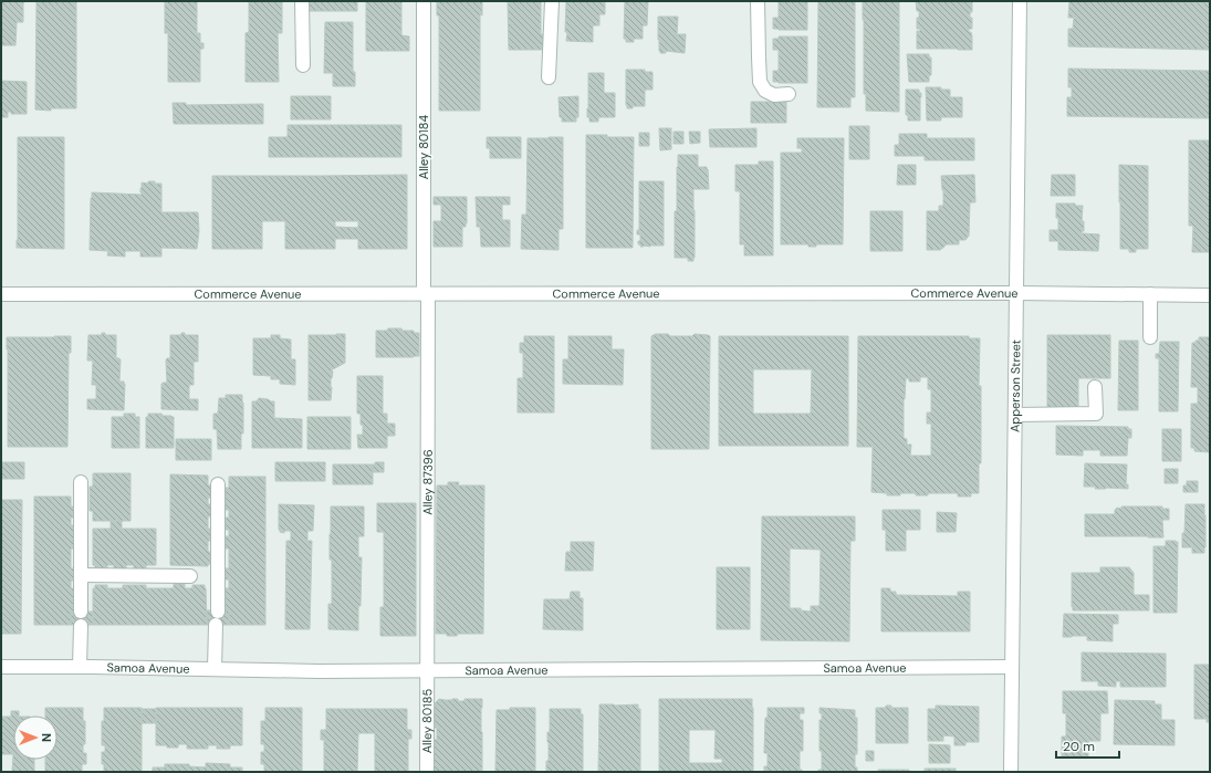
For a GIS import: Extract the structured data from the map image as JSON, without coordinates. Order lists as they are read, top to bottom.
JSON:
{
  "streets": {
    "street": [
      "Alley 80184",
      "Commerce Avenue",
      "Apperson Street",
      "Alley 87396",
      "Samoa Avenue",
      "Alley 80185"
    ]
  },
  "crossings": [
    ["Alley 80184", "Commerce Avenue"],
    ["Alley 80184", "Alley 87396"],
    ["Commerce Avenue", "Apperson Street"],
    ["Commerce Avenue", "Alley 87396"],
    ["Apperson Street", "Samoa Avenue"],
    ["Alley 87396", "Samoa Avenue"],
    ["Alley 87396", "Alley 80185"],
    ["Samoa Avenue", "Alley 80185"]
  ],
  "scale_bar": "20 m",
  "north": "right"
}
